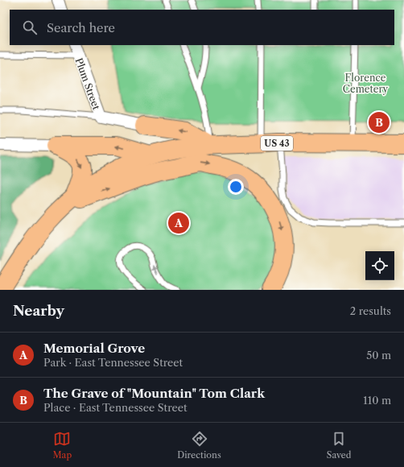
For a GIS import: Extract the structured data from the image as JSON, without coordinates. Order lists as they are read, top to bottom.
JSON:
{
  "streets": {
    "highway": ["US 43"],
    "street": ["Plum Street"]
  },
  "parks": ["Florence Cemetery"],
  "page": {
    "search": "Search here",
    "pins": ["B", "A"],
    "heading": ["Nearby", "2 results"],
    "list": [
      {
        "mark": "A",
        "name": "Memorial Grove",
        "note": "Park · East Tennessee Street",
        "value": "50 m"
      },
      {
        "mark": "B",
        "name": "The Grave of \"Mountain\" Tom Clark",
        "note": "Place · East Tennessee Street",
        "value": "110 m"
      }
    ],
    "nav": ["Map", "Directions", "Saved"]
  }
}
